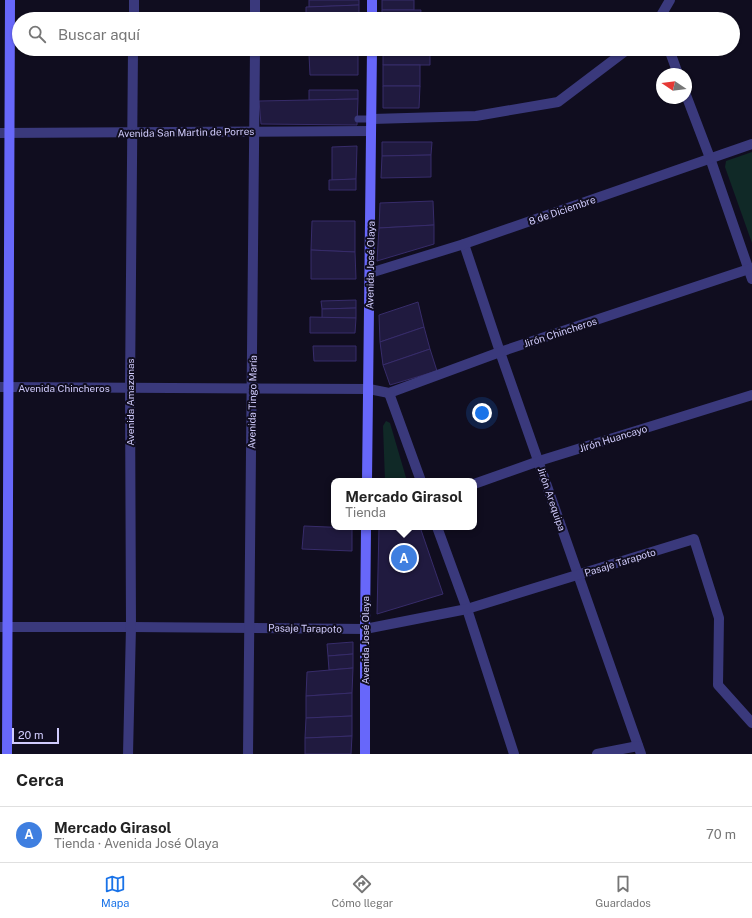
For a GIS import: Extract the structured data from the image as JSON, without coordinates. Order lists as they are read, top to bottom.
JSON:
{
  "streets": {
    "street": [
      "Avenida San Martin de Porres",
      "8 de Diciembre",
      "Avenida José Olaya",
      "Jirón Chincheros",
      "Avenida Chincheros",
      "Avenida Amazonas",
      "Avenida Tingo María",
      "Jirón Huancayo",
      "Jirón Arequipa",
      "Pasaje Tarapoto"
    ]
  },
  "crossings": [
    ["Avenida San Martin de Porres", "Avenida José Olaya"],
    ["Avenida San Martin de Porres", "Avenida Amazonas"],
    ["Avenida San Martin de Porres", "Avenida Tingo María"],
    ["8 de Diciembre", "Avenida José Olaya"],
    ["8 de Diciembre", "Jirón Arequipa"],
    ["Avenida José Olaya", "Avenida Chincheros"],
    ["Avenida José Olaya", "Pasaje Tarapoto"],
    ["Jirón Chincheros", "Jirón Arequipa"],
    ["Avenida Chincheros", "Avenida Amazonas"],
    ["Avenida Chincheros", "Avenida Tingo María"],
    ["Avenida Amazonas", "Pasaje Tarapoto"],
    ["Avenida Tingo María", "Pasaje Tarapoto"],
    ["Jirón Huancayo", "Jirón Arequipa"],
    ["Jirón Arequipa", "Pasaje Tarapoto"]
  ],
  "scale_bar": "20 m",
  "north": "left",
  "page": {
    "search": "Buscar aquí",
    "popup": ["Mercado Girasol", "Tienda"],
    "pins": "A",
    "scale": "20 m",
    "heading": "Cerca",
    "list": [
      {
        "mark": "A",
        "name": "Mercado Girasol",
        "note": "Tienda · Avenida José Olaya",
        "value": "70 m"
      }
    ],
    "nav": ["Mapa", "Cómo llegar", "Guardados"]
  }
}
